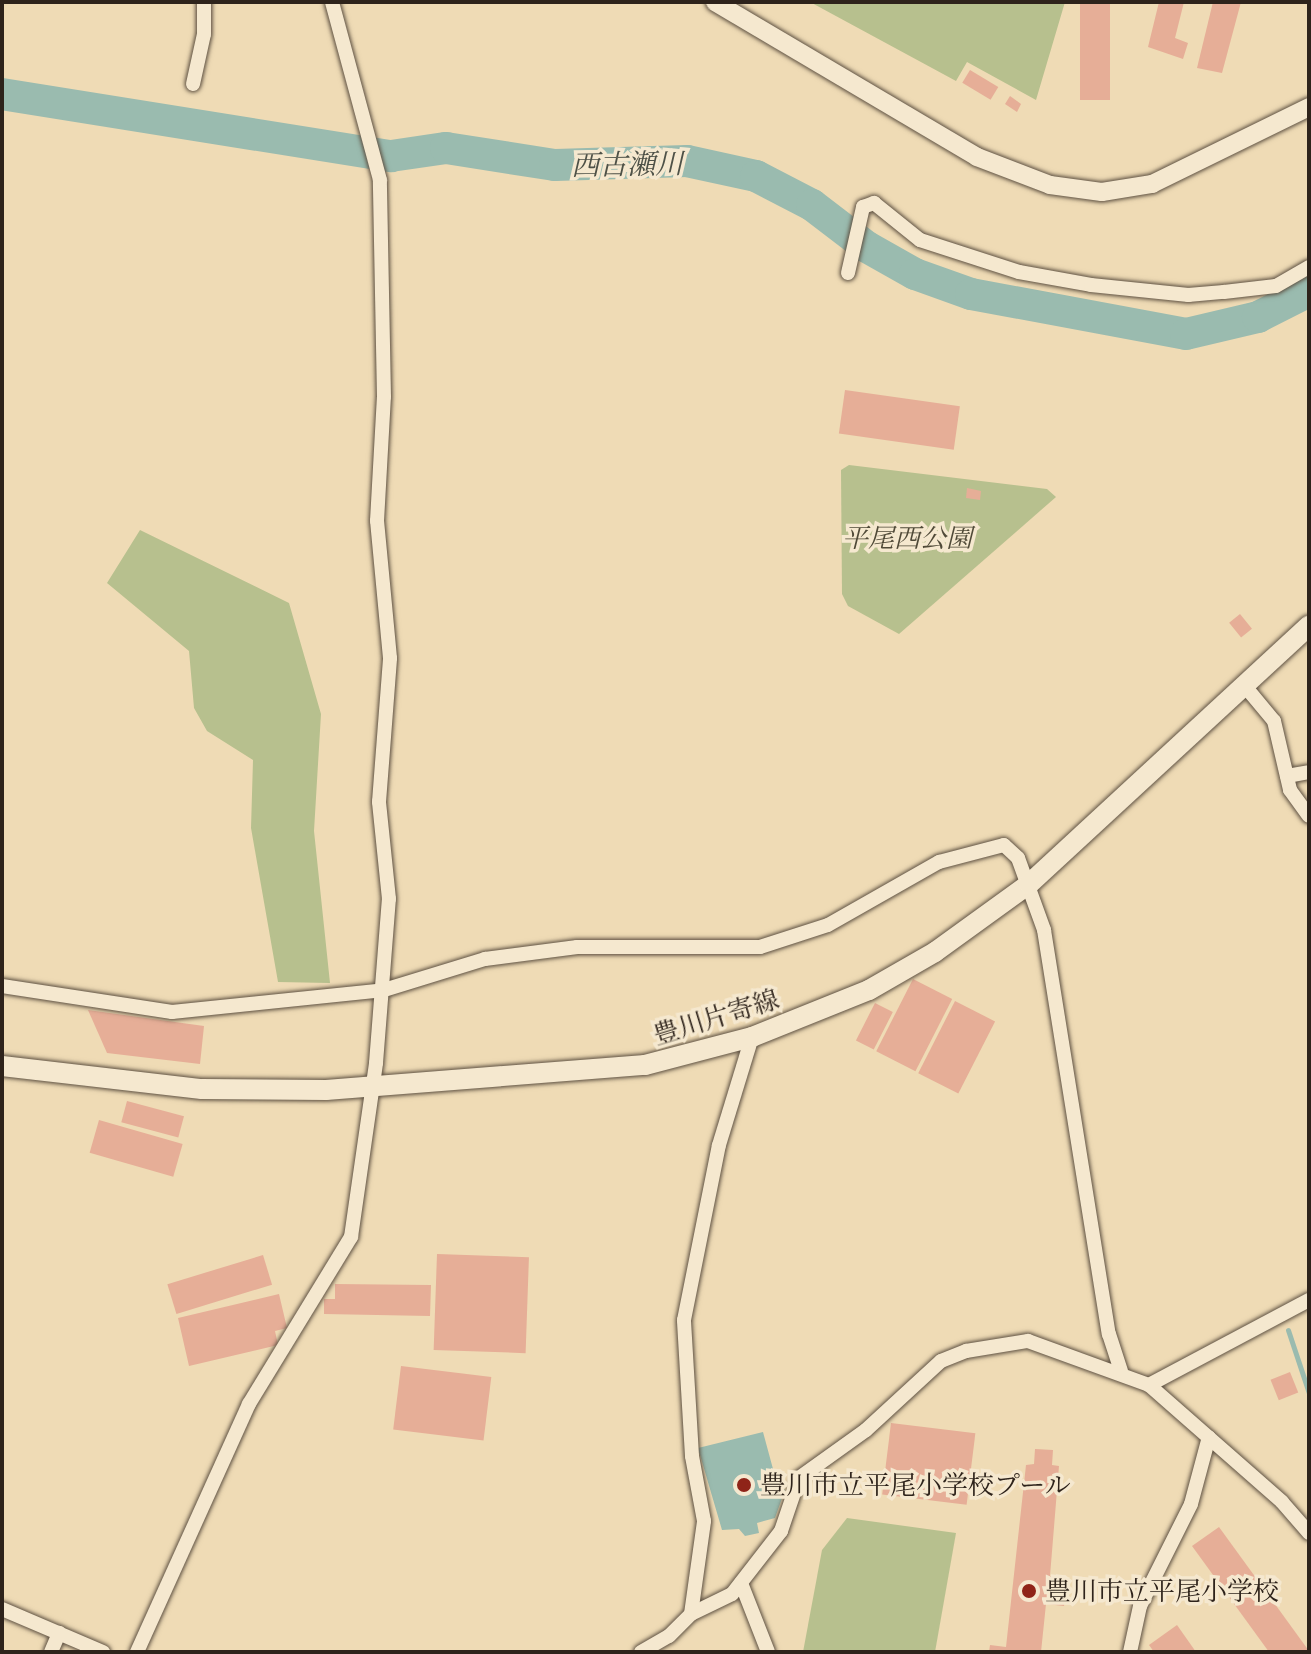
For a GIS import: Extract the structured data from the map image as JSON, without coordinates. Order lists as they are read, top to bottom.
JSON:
{
  "streets": {
    "main road": ["豊川片寄線"]
  },
  "water": ["西古瀬川"],
  "parks": ["平尾西公園"],
  "places": ["豊川市立平尾小学校プール", "豊川市立平尾小学校"]
}
